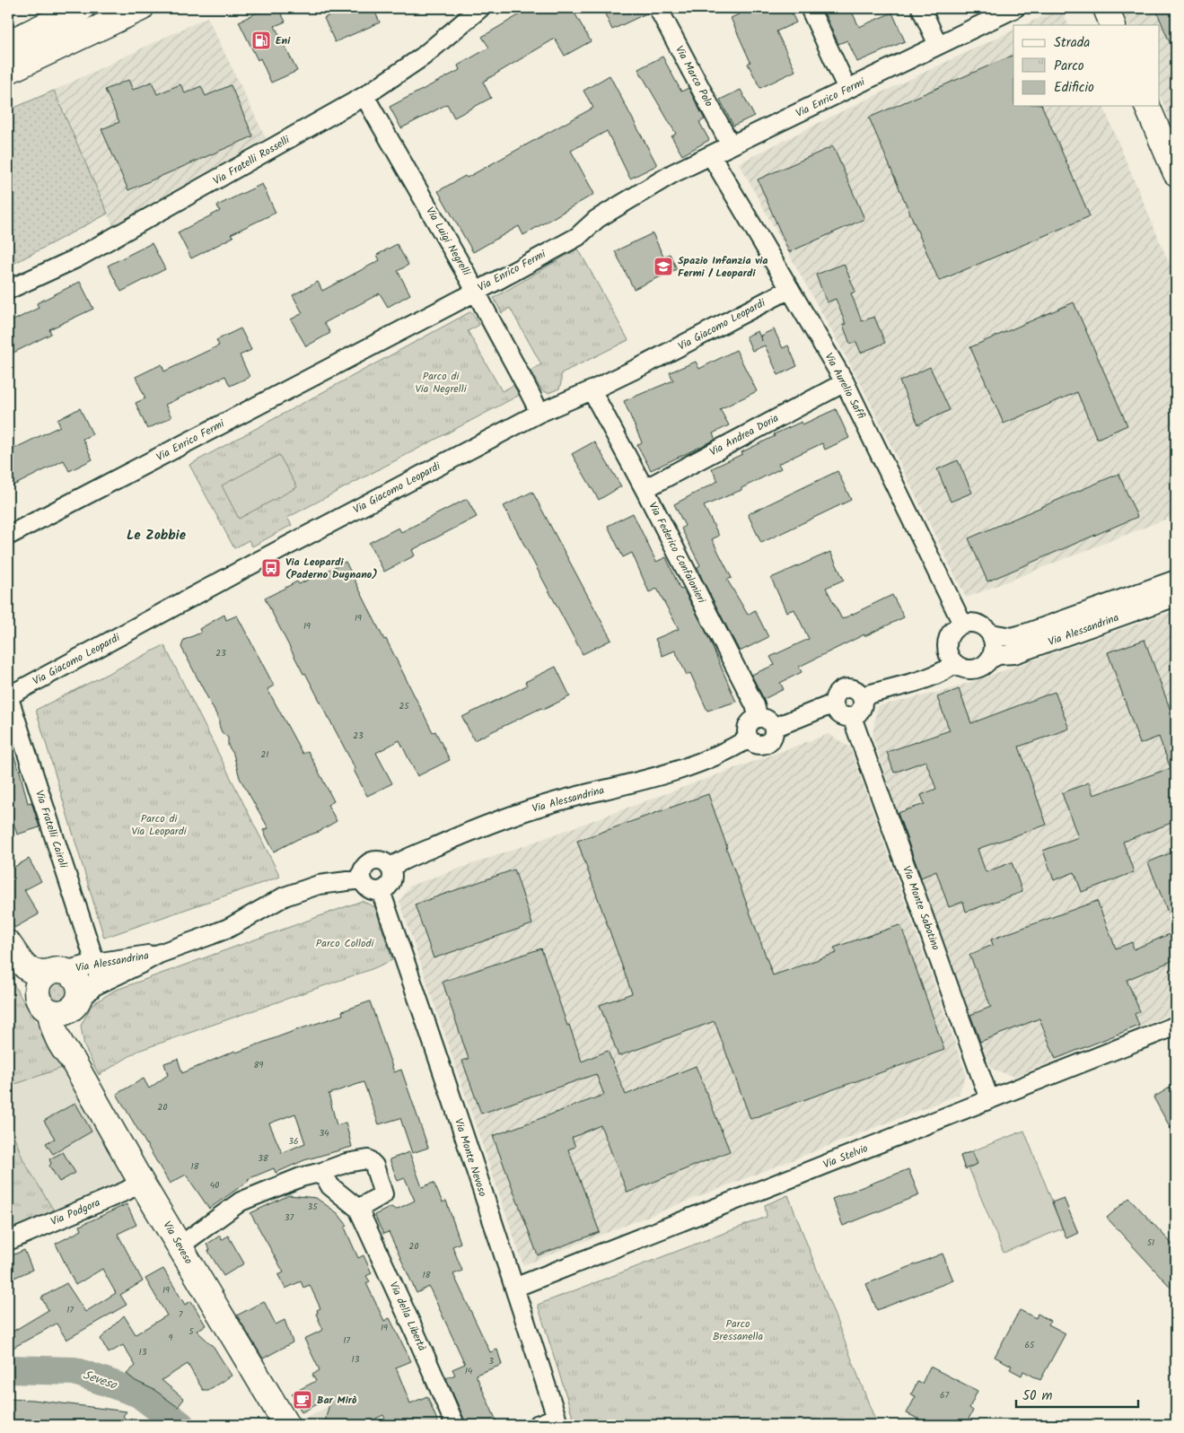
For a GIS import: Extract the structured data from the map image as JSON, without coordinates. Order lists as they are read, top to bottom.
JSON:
{
  "streets": {
    "main road": ["Via Seveso"],
    "street": [
      "Via Marco Polo",
      "Via Enrico Fermi",
      "Via Fratelli Rosselli",
      "Via Luigi Negrelli",
      "Via Giacomo Leopardi",
      "Via Aurelio Saffi",
      "Via Andrea Doria",
      "Via Federico Confalonieri",
      "Via Alessandrina",
      "Via Fratelli Cairoli",
      "Via Monte Sabotino",
      "Via Stelvio",
      "Via Monte Nevoso",
      "Via Podgora",
      "Via della Libertà"
    ]
  },
  "crossings": [
    ["Via Marco Polo", "Via Enrico Fermi"],
    ["Via Enrico Fermi", "Via Luigi Negrelli"],
    ["Via Enrico Fermi", "Via Aurelio Saffi"],
    ["Via Fratelli Rosselli", "Via Luigi Negrelli"],
    ["Via Luigi Negrelli", "Via Giacomo Leopardi"],
    ["Via Giacomo Leopardi", "Via Aurelio Saffi"],
    ["Via Giacomo Leopardi", "Via Federico Confalonieri"],
    ["Via Giacomo Leopardi", "Via Fratelli Cairoli"],
    ["Via Aurelio Saffi", "Via Andrea Doria"],
    ["Via Aurelio Saffi", "Via Alessandrina"],
    ["Via Andrea Doria", "Via Federico Confalonieri"],
    ["Via Federico Confalonieri", "Via Alessandrina"],
    ["Via Alessandrina", "Via Fratelli Cairoli"],
    ["Via Alessandrina", "Via Monte Nevoso"],
    ["Via Alessandrina", "Via Seveso"],
    ["Via Monte Sabotino", "Via Stelvio"],
    ["Via Stelvio", "Via Monte Nevoso"],
    ["Via Podgora", "Via Seveso"]
  ],
  "districts": ["Le Zobbie"],
  "water": ["Seveso"],
  "parks": [
    "Parco di Via Negrelli",
    "Parco di Via Leopardi",
    "Parco Collodi",
    "Parco Bressanella"
  ],
  "places": {
    "fuel station": ["Eni"],
    "school or university": ["Spazio Infanzia via Fermi / Leopardi"],
    "bus stop": ["Via Leopardi (Paderno Dugnano)"],
    "cafe": ["Bar Mirò"]
  },
  "house_numbers": [
    "19",
    "19",
    "23",
    "25",
    "23",
    "21",
    "89",
    "20",
    "34",
    "36",
    "38",
    "18",
    "40",
    "35",
    "37",
    "51",
    "20",
    "18",
    "19",
    "17",
    "7",
    "19",
    "5",
    "9",
    "17",
    "65",
    "13",
    "13",
    "3",
    "14",
    "67"
  ],
  "legend": ["Strada", "Parco", "Edificio"],
  "scale_bar": "50 m"
}
